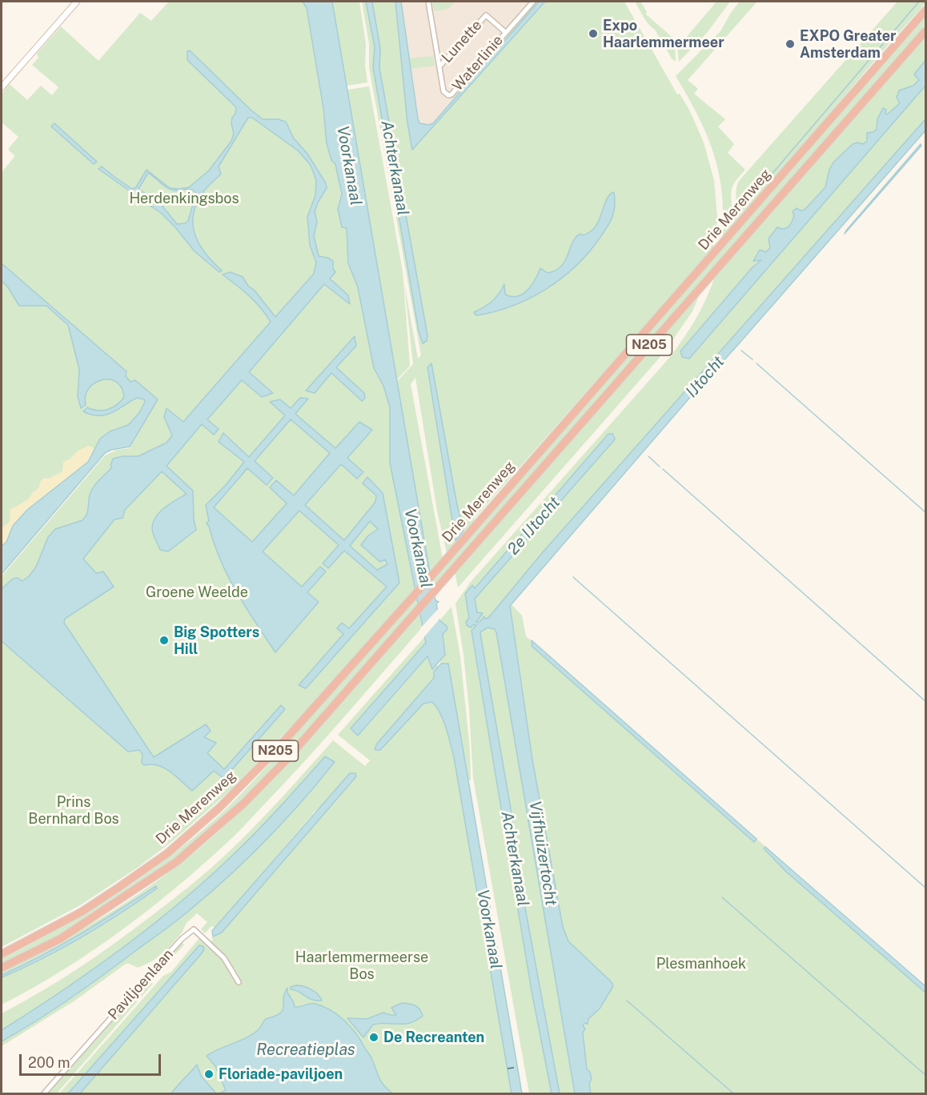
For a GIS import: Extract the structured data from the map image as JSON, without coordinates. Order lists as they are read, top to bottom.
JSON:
{
  "streets": {
    "highway": ["Drie Merenweg", "N205"],
    "street": ["Lunette", "Waterlinie", "Paviljoenlaan"]
  },
  "crossings": [
    ["Lunette", "Waterlinie"]
  ],
  "water": [
    "Voorkanaal",
    "Achterkanaal",
    "IJtocht",
    "2e IJtocht",
    "Vijfhuizertocht",
    "Recreatieplas"
  ],
  "parks": [
    "Herdenkingsbos",
    "Groene Weelde",
    "Prins Bernhard Bos",
    "Haarlemmermeerse Bos",
    "Plesmanhoek"
  ],
  "places": [
    "Expo Haarlemmermeer",
    "EXPO Greater Amsterdam",
    "Big Spotters Hill",
    "De Recreanten",
    "Floriade-paviljoen"
  ],
  "scale_bar": "200 m"
}
